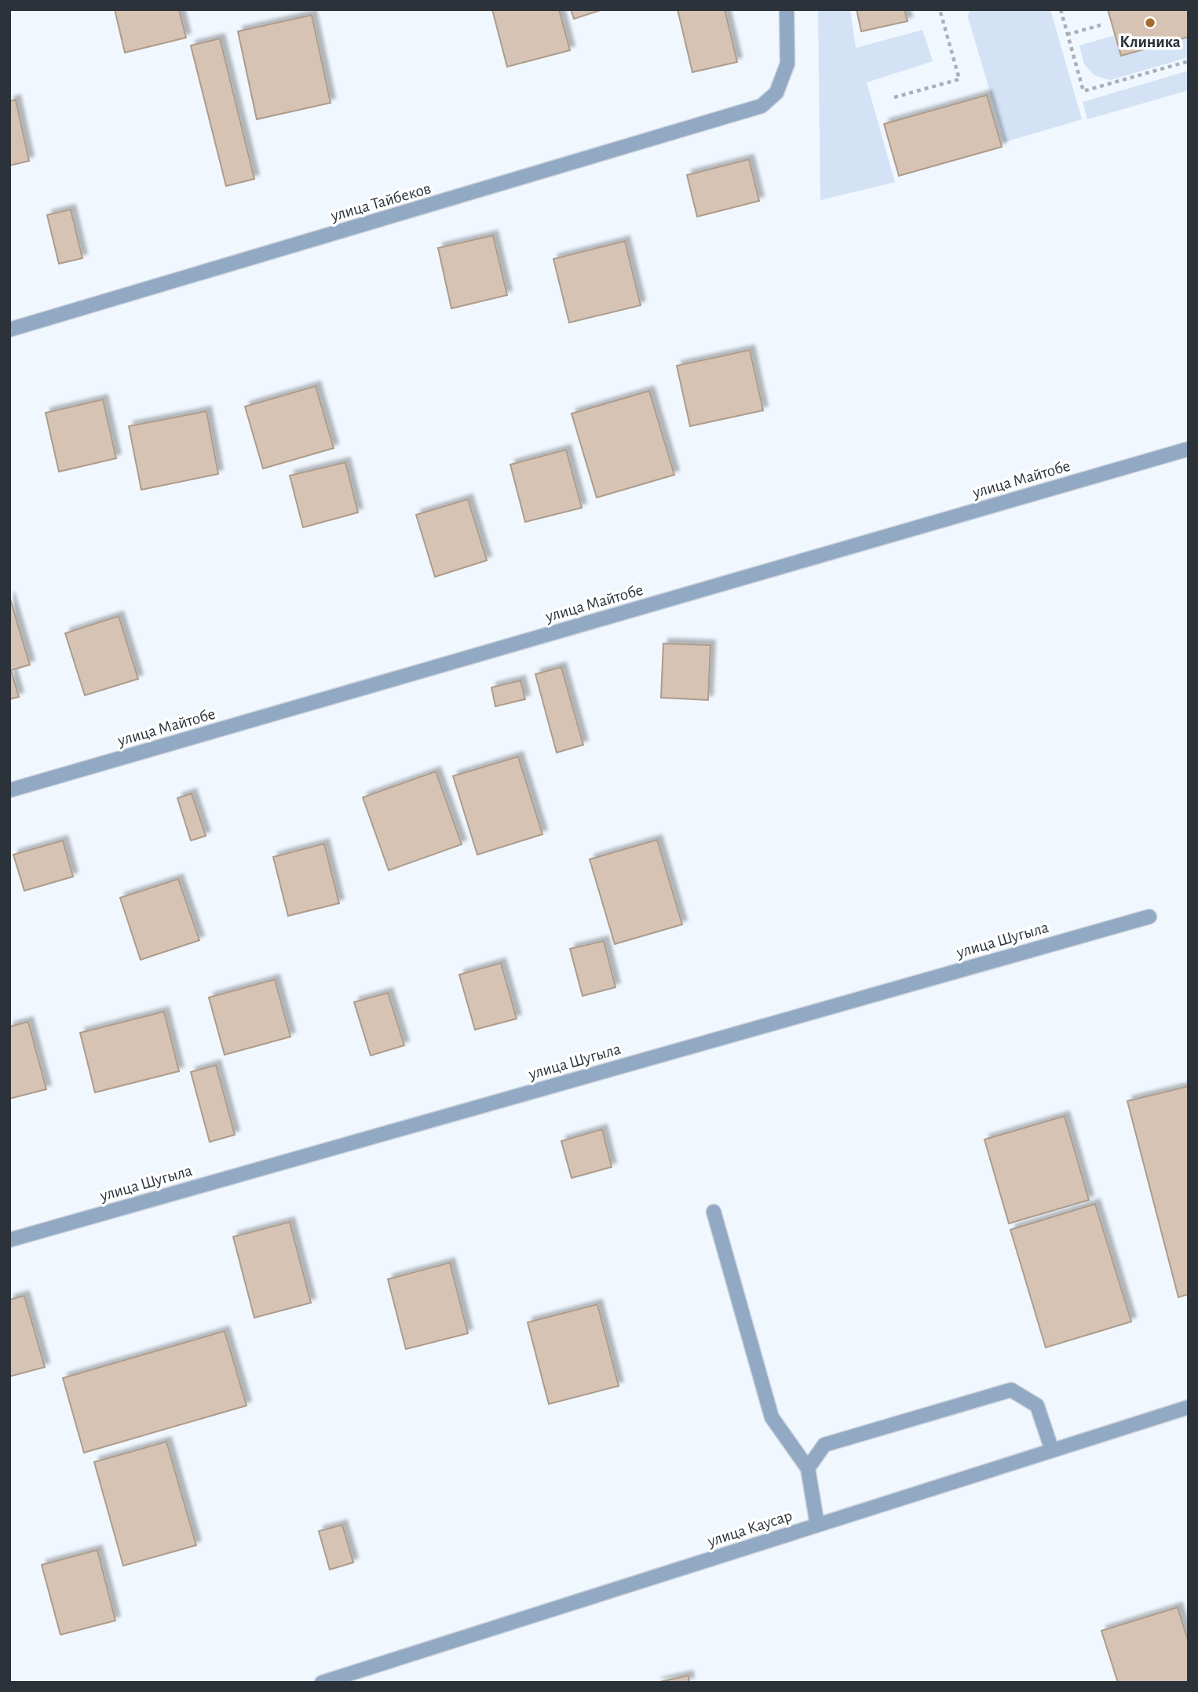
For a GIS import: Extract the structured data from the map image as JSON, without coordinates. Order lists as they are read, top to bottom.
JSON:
{
  "streets": {
    "street": [
      "улица Тайбеков",
      "улица Майтобе",
      "улица Шугыла",
      "улица Каусар"
    ]
  },
  "places": ["Клиника"]
}
